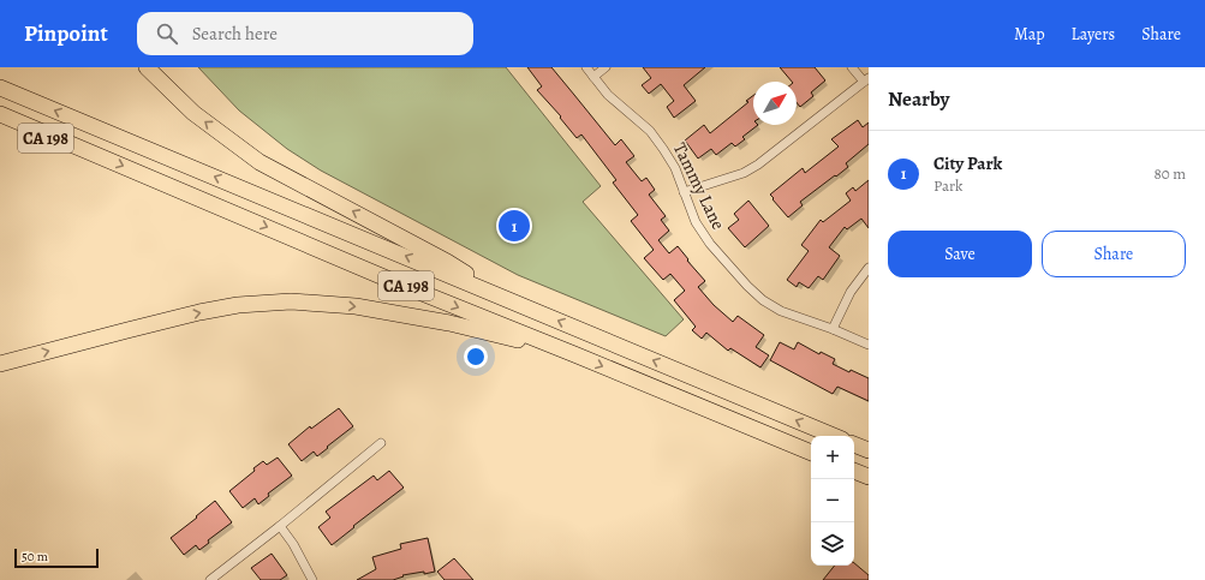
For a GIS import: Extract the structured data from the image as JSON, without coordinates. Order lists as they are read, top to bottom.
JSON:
{
  "streets": {
    "highway": ["CA 198"],
    "street": ["Tammy Lane"]
  },
  "scale_bar": "50 m",
  "north": "top right",
  "page": {
    "header": "Pinpoint",
    "search": "Search here",
    "nav": ["Map", "Layers", "Share"],
    "heading": "Nearby",
    "list": [
      {
        "mark": "1",
        "name": "City Park",
        "note": "Park",
        "value": "80 m"
      }
    ],
    "pins": "1",
    "buttons": ["Save", "Share"],
    "map_buttons": ["+", "−"],
    "scale": "50 m"
  }
}
